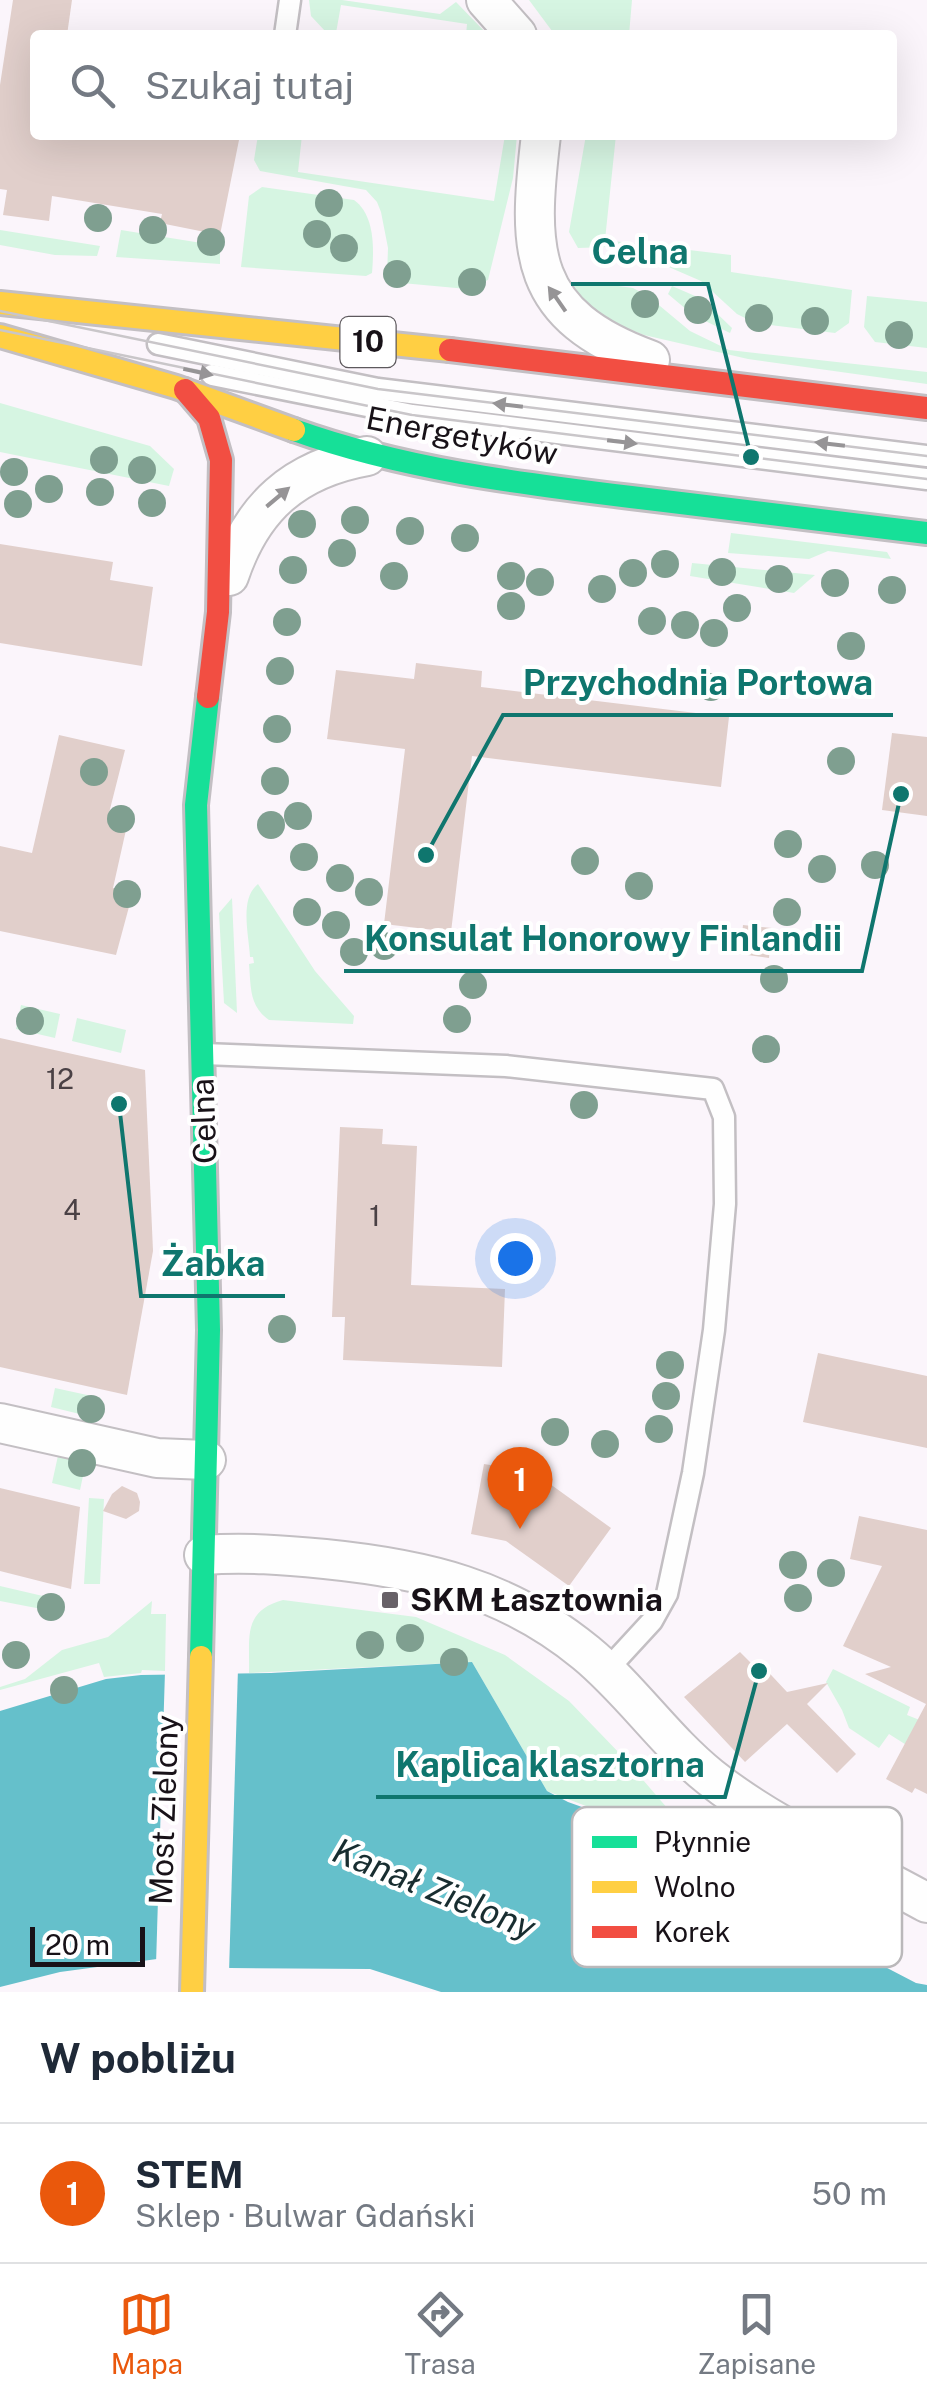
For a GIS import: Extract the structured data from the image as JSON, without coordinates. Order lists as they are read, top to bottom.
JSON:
{
  "streets": {
    "main road": [
      "10",
      "Energetyków",
      "Celna",
      "Most Zielony"
    ]
  },
  "crossings": [
    ["Energetyków", "Celna"],
    ["Celna", "Most Zielony"]
  ],
  "water": ["Kanał Zielony"],
  "places": {
    "other": [
      "Celna",
      "Konsulat Honorowy Finlandii",
      "Przychodnia Portowa",
      "Żabka",
      "Kaplica klasztorna"
    ],
    "transit": ["SKM Łasztownia"]
  },
  "house_numbers": ["12", "4", "1"],
  "legend": ["Płynnie", "Wolno", "Korek"],
  "scale_bar": "20 m",
  "page": {
    "search": "Szukaj tutaj",
    "pins": "1",
    "scale": "20 m",
    "heading": "W pobliżu",
    "list": [
      {
        "mark": "1",
        "name": "STEM",
        "note": "Sklep · Bulwar Gdański",
        "value": "50 m"
      }
    ],
    "nav": ["Mapa", "Trasa", "Zapisane"]
  }
}
